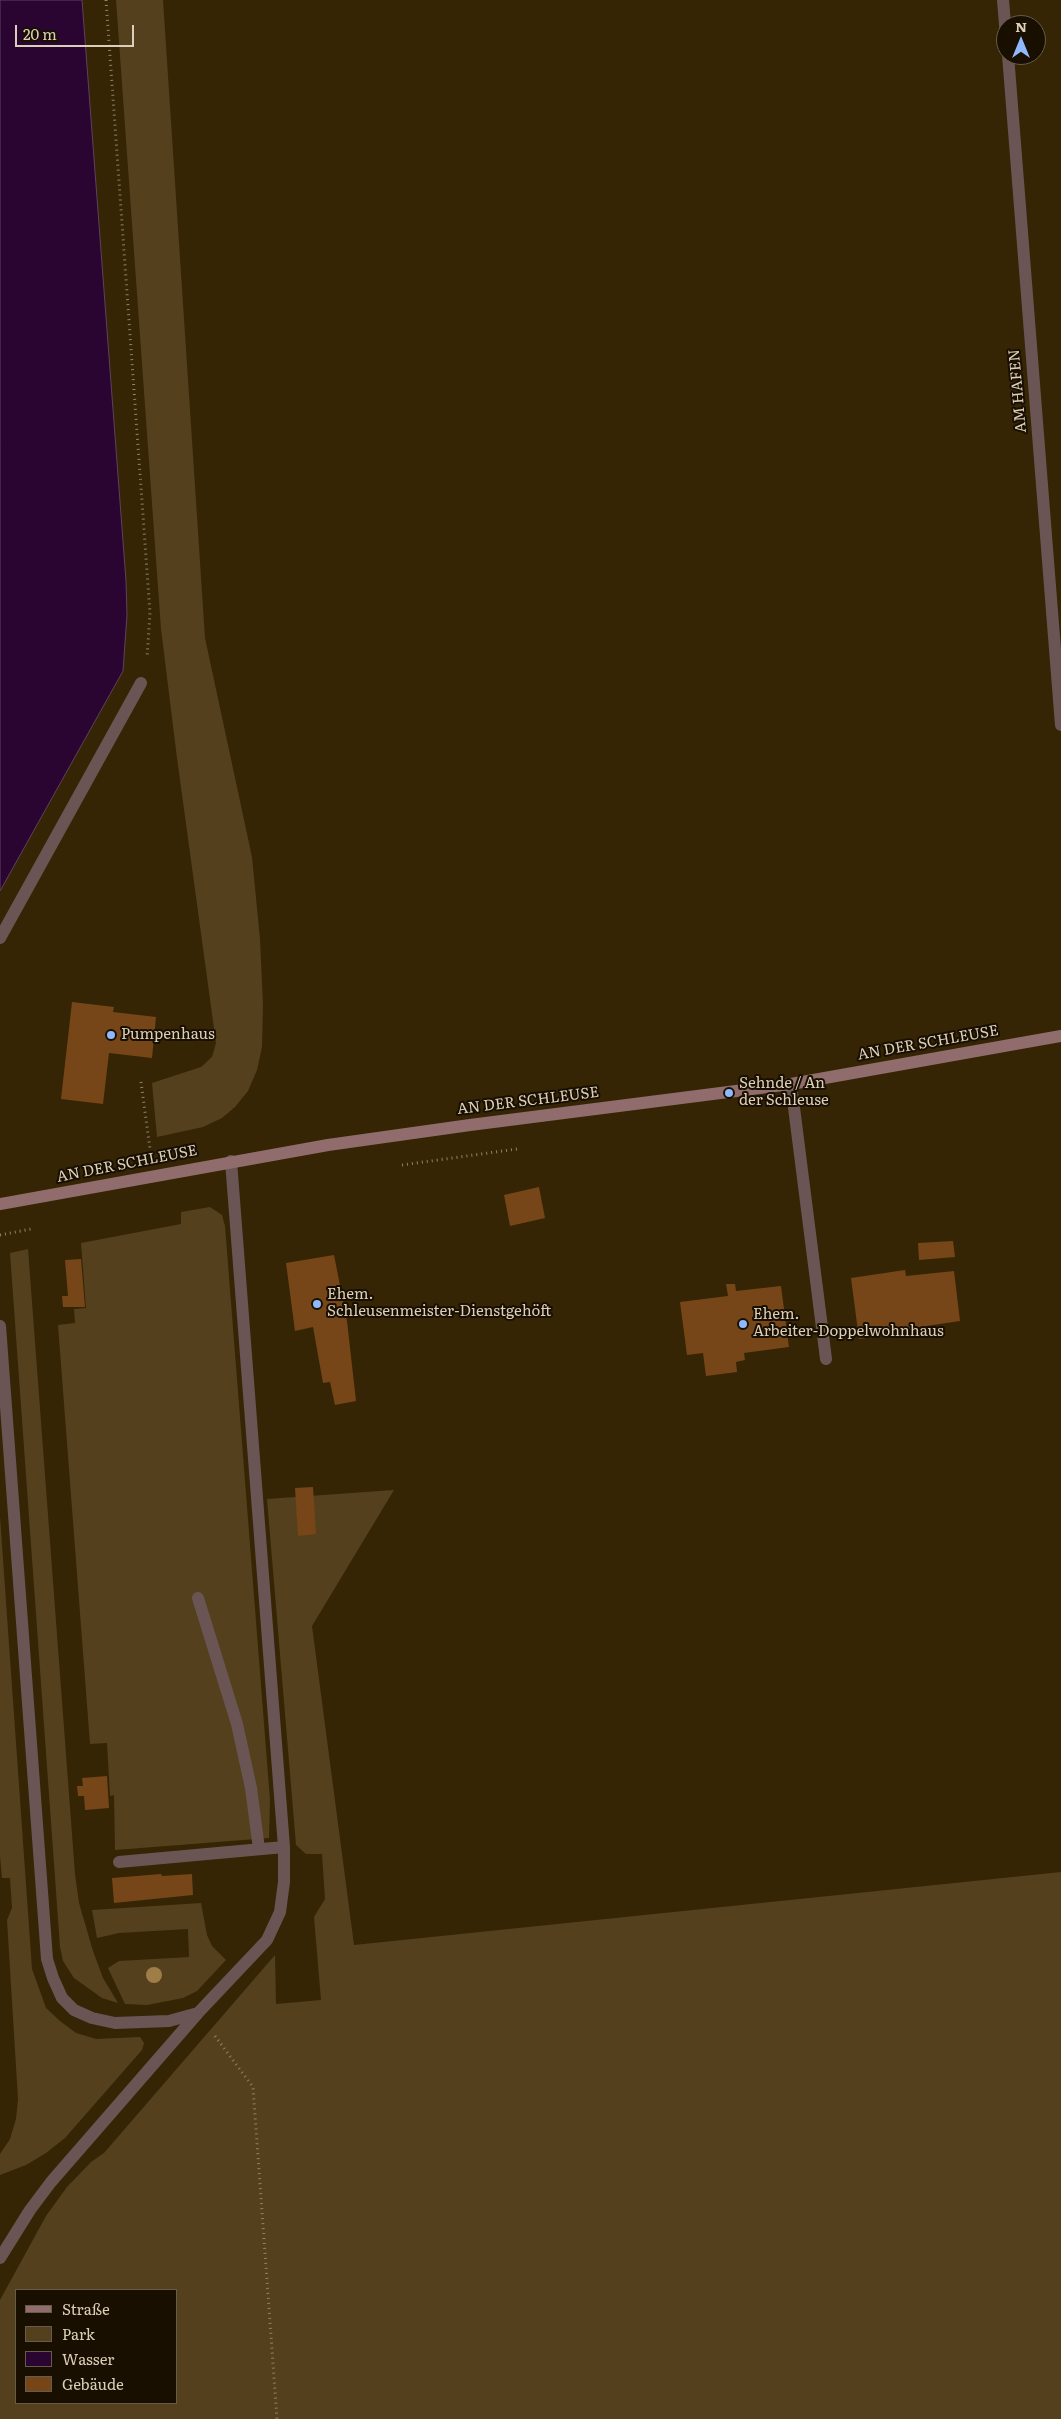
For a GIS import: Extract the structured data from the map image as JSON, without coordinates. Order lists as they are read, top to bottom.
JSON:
{
  "streets": {
    "main road": ["AN DER SCHLEUSE"],
    "lane": ["AM HAFEN"]
  },
  "places": [
    "Pumpenhaus",
    "Sehnde / An der Schleuse",
    "Ehem. Schleusenmeister-Dienstgehöft",
    "Ehem. Arbeiter-Doppelwohnhaus"
  ],
  "legend": [
    "Straße",
    "Park",
    "Wasser",
    "Gebäude"
  ],
  "scale_bar": "20 m",
  "north": "top"
}
